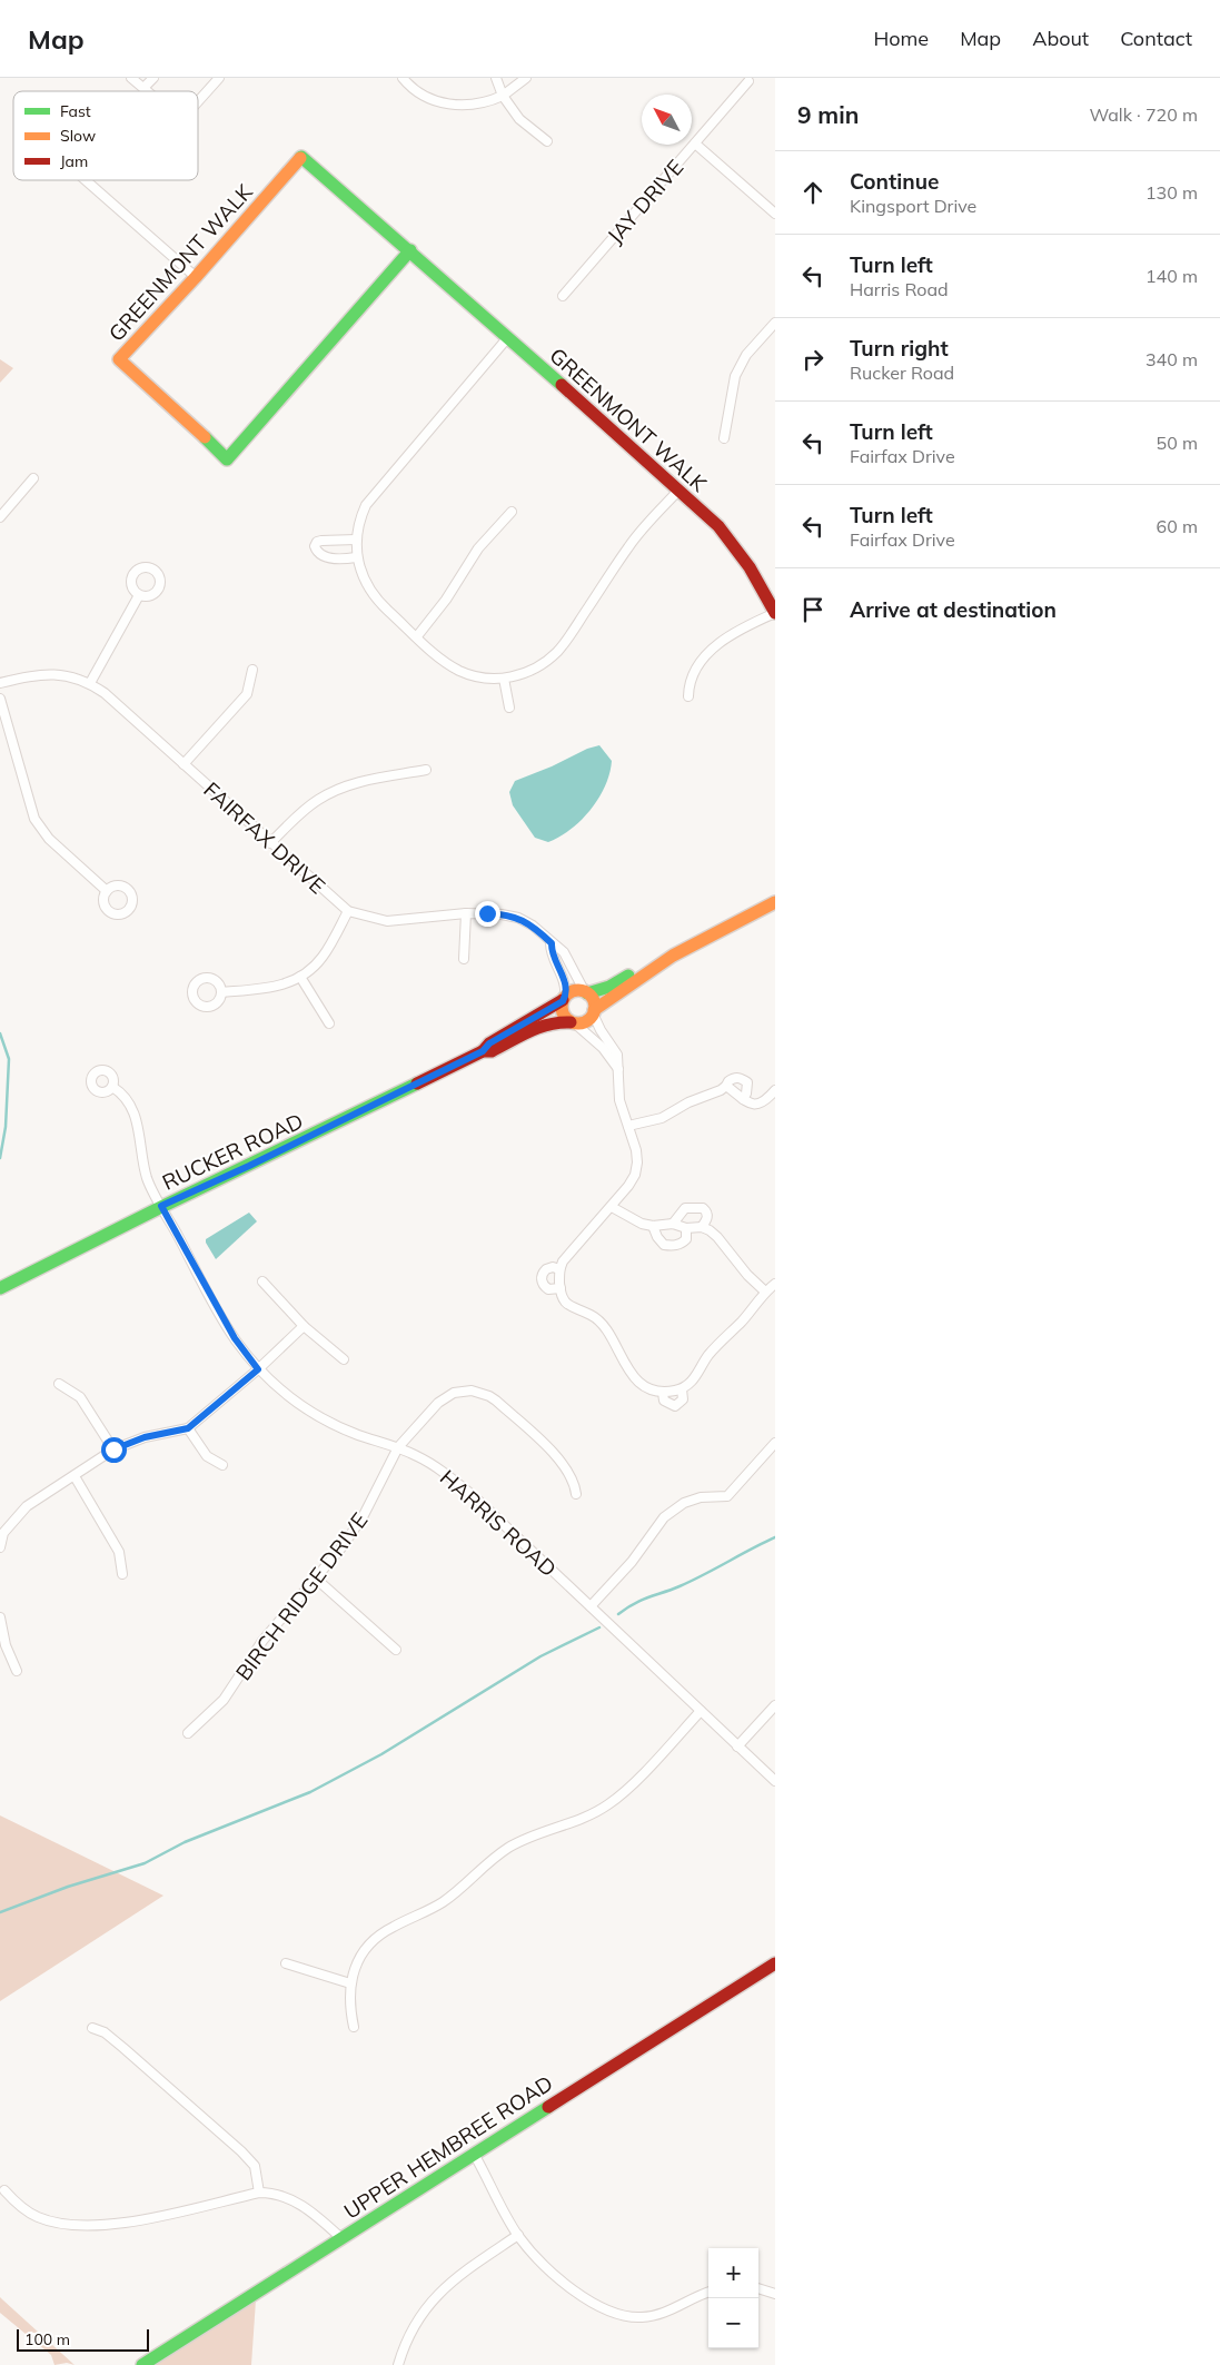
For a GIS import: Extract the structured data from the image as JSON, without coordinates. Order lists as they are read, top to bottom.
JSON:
{
  "streets": {
    "street": [
      "JAY DRIVE",
      "GREENMONT WALK",
      "FAIRFAX DRIVE",
      "RUCKER ROAD",
      "HARRIS ROAD",
      "BIRCH RIDGE DRIVE",
      "UPPER HEMBREE ROAD"
    ]
  },
  "crossings": [
    ["FAIRFAX DRIVE", "RUCKER ROAD"],
    ["RUCKER ROAD", "HARRIS ROAD"],
    ["HARRIS ROAD", "BIRCH RIDGE DRIVE"]
  ],
  "legend": ["Fast", "Slow", "Jam"],
  "scale_bar": "100 m",
  "north": "top left",
  "page": {
    "header": "Map",
    "nav": [
      "Home",
      "Map",
      "About",
      "Contact"
    ],
    "heading": ["9 min", "Walk · 720 m"],
    "list": [
      ["Continue", "Kingsport Drive", "130 m"],
      ["Turn left", "Harris Road", "140 m"],
      ["Turn right", "Rucker Road", "340 m"],
      ["Turn left", "Fairfax Drive", "50 m"],
      ["Turn left", "Fairfax Drive", "60 m"],
      "Arrive at destination"
    ],
    "map_buttons": ["+", "−"],
    "scale": "100 m"
  }
}
